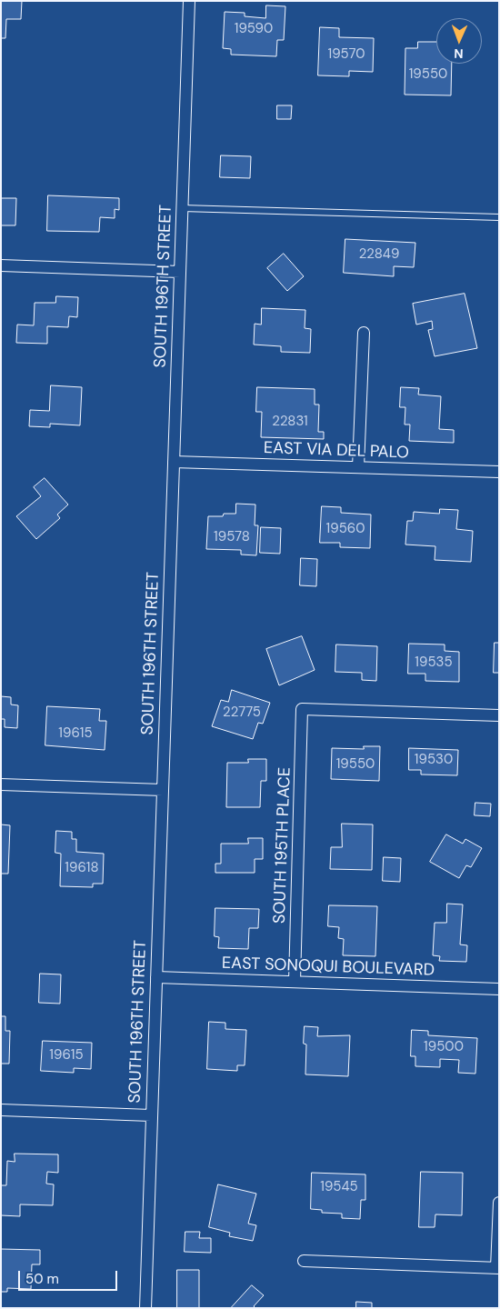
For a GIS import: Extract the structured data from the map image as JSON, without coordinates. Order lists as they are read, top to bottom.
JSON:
{
  "streets": {
    "street": [
      "SOUTH 196TH STREET",
      "EAST VIA DEL PALO",
      "SOUTH 195TH PLACE",
      "EAST SONOQUI BOULEVARD"
    ]
  },
  "crossings": [
    ["SOUTH 196TH STREET", "EAST VIA DEL PALO"],
    ["SOUTH 196TH STREET", "EAST SONOQUI BOULEVARD"],
    ["SOUTH 195TH PLACE", "EAST SONOQUI BOULEVARD"]
  ],
  "house_numbers": [
    "19590",
    "19570",
    "19550",
    "22849",
    "22831",
    "19560",
    "19578",
    "19535",
    "22775",
    "19615",
    "19530",
    "19550",
    "19618",
    "19500",
    "19615",
    "19545"
  ],
  "scale_bar": "50 m",
  "north": "bottom"
}
